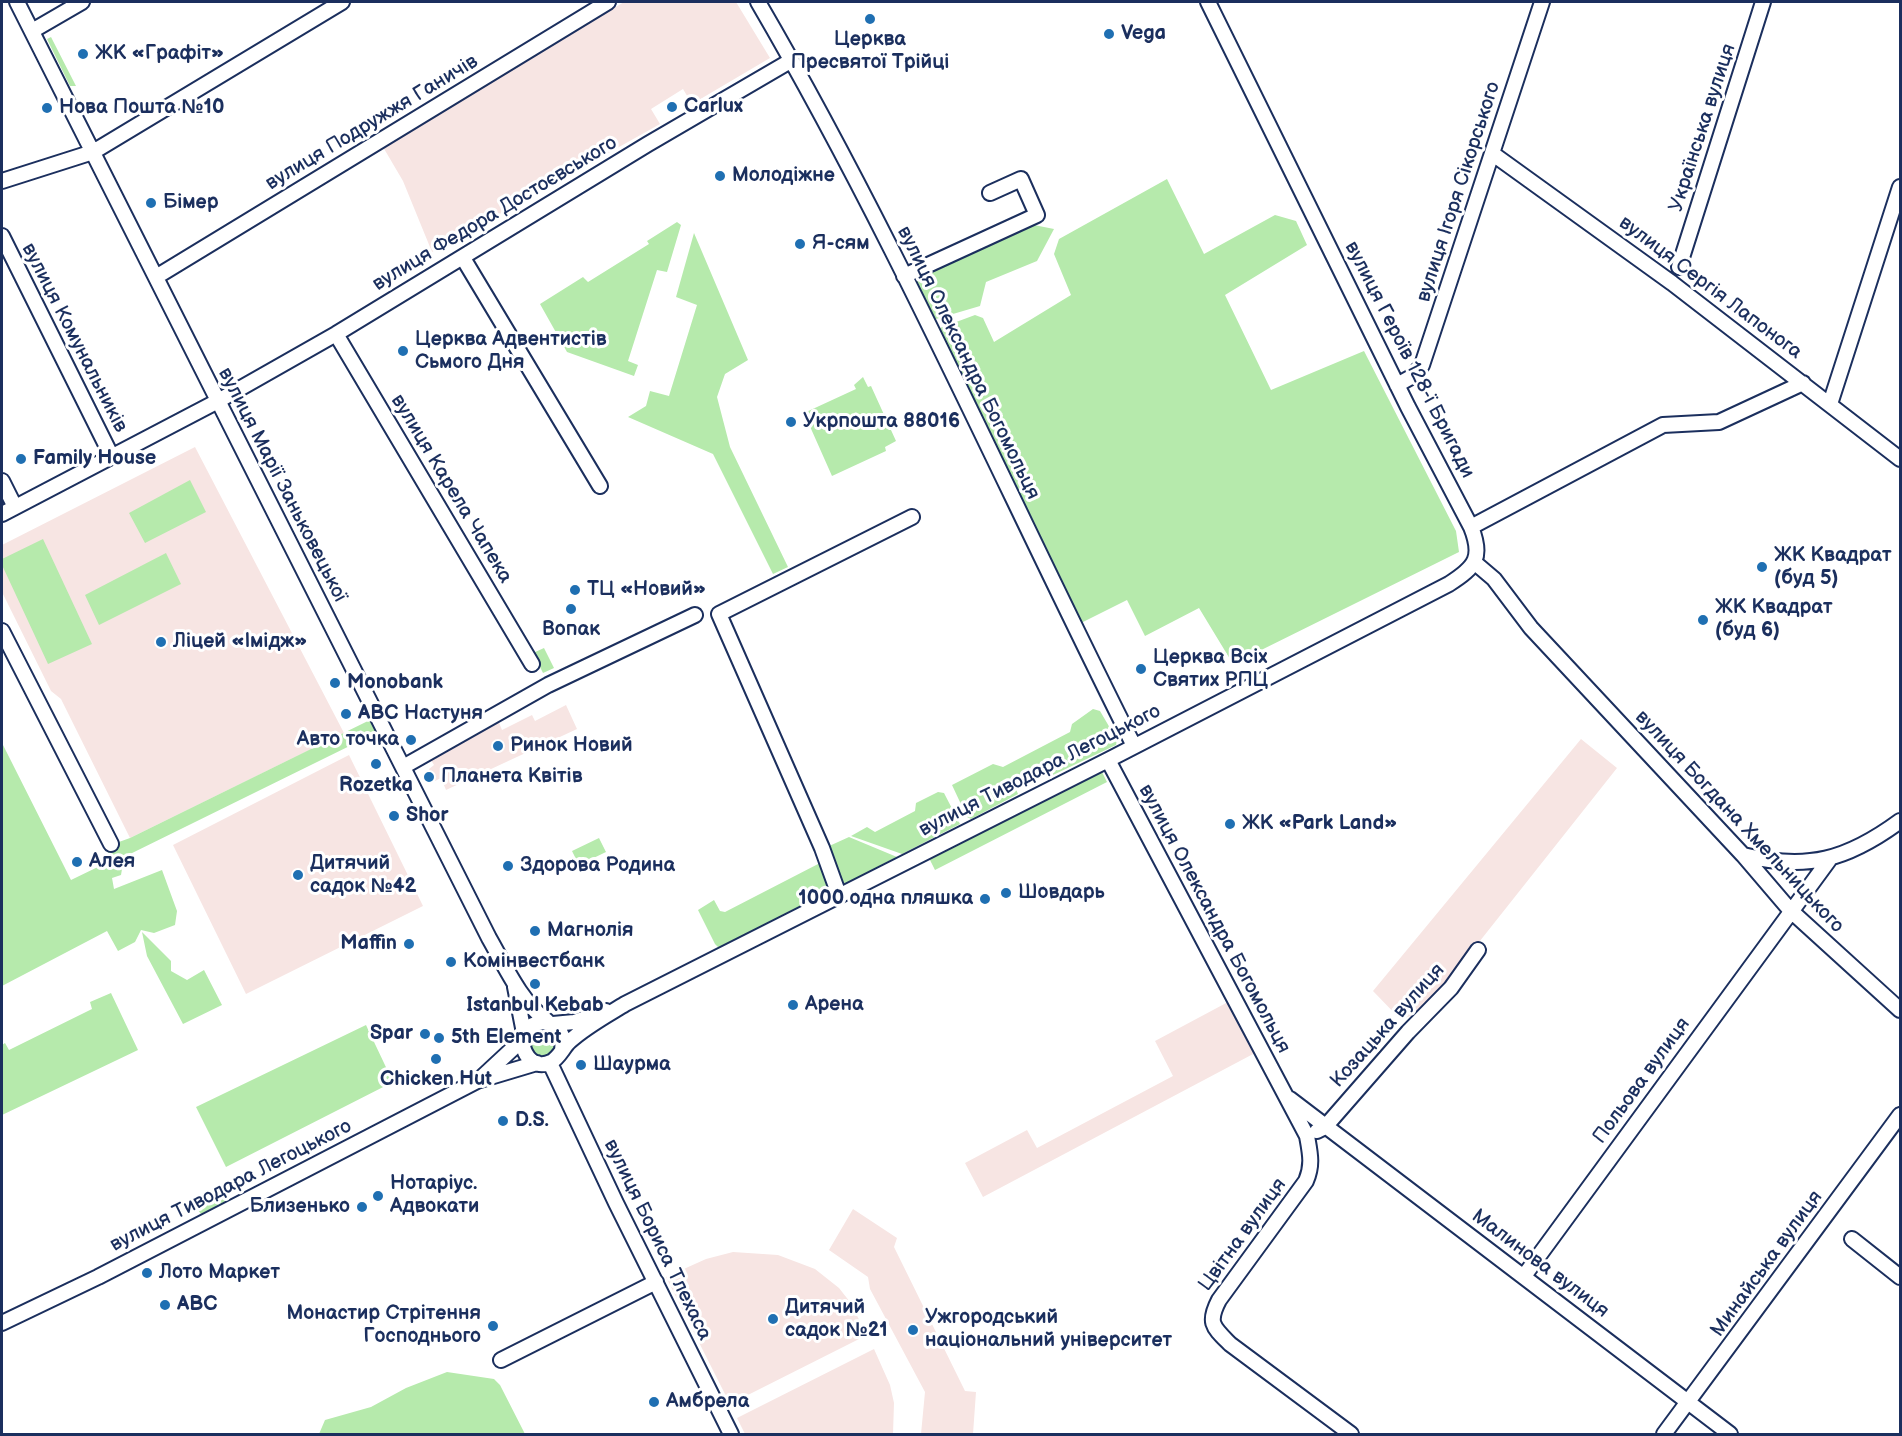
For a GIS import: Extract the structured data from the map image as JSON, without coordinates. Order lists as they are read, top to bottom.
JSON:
{
  "streets": {
    "street": [
      "вулиця Подружжя Ганичів",
      "Українська вулиця",
      "вулиця Ігоря Сікорського",
      "вулиця Федора Достоєвського",
      "вулиця Сергія Лапонога",
      "вулиця Комунальників",
      "вулиця Героїв 128-ї Бригади",
      "вулиця Олександра Богомольця",
      "вулиця Марії Заньковецької",
      "вулиця Карела Чапека",
      "вулиця Тиводара Легоцького",
      "вулиця Богдана Хмельницького",
      "Козацька вулиця",
      "Польова вулиця",
      "Цвітна вулиця",
      "вулиця Бориса Тлехаса",
      "Малинова вулиця",
      "Минайська вулиця"
    ]
  },
  "crossings": [
    ["вулиця Подружжя Ганичів", "вулиця Марії Заньковецької"],
    ["вулиця Ігоря Сікорського", "вулиця Сергія Лапонога"],
    ["вулиця Ігоря Сікорського", "вулиця Героїв 128-ї Бригади"],
    ["вулиця Федора Достоєвського", "вулиця Комунальників"],
    ["вулиця Федора Достоєвського", "вулиця Олександра Богомольця"],
    ["вулиця Федора Достоєвського", "вулиця Марії Заньковецької"],
    ["вулиця Федора Достоєвського", "вулиця Карела Чапека"],
    ["вулиця Героїв 128-ї Бригади", "вулиця Тиводара Легоцького"],
    ["вулиця Героїв 128-ї Бригади", "вулиця Богдана Хмельницького"],
    ["вулиця Олександра Богомольця", "вулиця Тиводара Легоцького"],
    ["вулиця Олександра Богомольця", "Цвітна вулиця"],
    ["вулиця Олександра Богомольця", "Малинова вулиця"],
    ["вулиця Марії Заньковецької", "вулиця Тиводара Легоцького"],
    ["вулиця Марії Заньковецької", "вулиця Бориса Тлехаса"],
    ["вулиця Тиводара Легоцького", "вулиця Богдана Хмельницького"],
    ["вулиця Тиводара Легоцького", "вулиця Бориса Тлехаса"],
    ["вулиця Богдана Хмельницького", "Польова вулиця"],
    ["Козацька вулиця", "Малинова вулиця"],
    ["Польова вулиця", "Малинова вулиця"],
    ["Малинова вулиця", "Минайська вулиця"]
  ],
  "places": [
    "Церква Пресвятої Трійці",
    "Vega",
    "ЖК «Графіт»",
    "Carlux",
    "Нова Пошта №10",
    "Молодіжне",
    "Бімер",
    "Я-сям",
    "Церква Адвентистів Сьмого Дня",
    "Укрпошта 88016",
    "Family House",
    "ЖК Квадрат (буд 5)",
    "ТЦ «Новий»",
    "Вопак",
    "ЖК Квадрат (буд 6)",
    "Ліцей «Імідж»",
    "Церква Всіх Святих РПЦ",
    "Monobank",
    "ABC Настуня",
    "Авто точка",
    "Ринок Новий",
    "Rozetka",
    "Планета Квітів",
    "Shor",
    "ЖК «Park Land»",
    "Алея",
    "Здорова Родина",
    "Дитячий садок №42",
    "Шовдарь",
    "1000 одна пляшка",
    "Магнолія",
    "Maffin",
    "Комінвестбанк",
    "Istanbul Kebab",
    "Арена",
    "Spar",
    "5th Element",
    "Chicken Hut",
    "Шаурма",
    "D.S.",
    "Нотаріус. Адвокати",
    "Близенько",
    "Лото Маркет",
    "ABC",
    "Дитячий садок №21",
    "Монастир Стрітення Господнього",
    "Ужгородський національний університет",
    "Амбрела"
  ]
}
